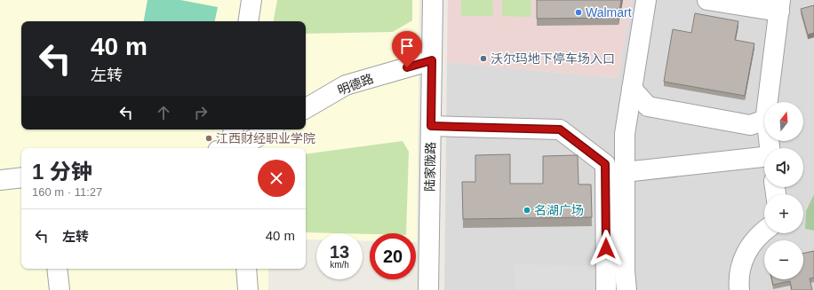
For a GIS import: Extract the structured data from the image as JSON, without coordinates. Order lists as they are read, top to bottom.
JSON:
{
  "streets": {
    "street": ["明德路", "陆家陇路"]
  },
  "crossings": [
    ["明德路", "陆家陇路"]
  ],
  "places": [
    "Walmart",
    "沃尔玛地下停车场入口",
    "江西财经职业学院",
    "名湖广场"
  ],
  "north": "top",
  "page": {
    "turn": ["40 m", "左转"],
    "map_buttons": ["+", "−"],
    "heading": ["1 分钟", "160 m · 11:27"],
    "list": [
      {
        "name": "左转",
        "value": "40 m"
      }
    ],
    "speed": "13 km/h",
    "limit": "20"
  }
}
